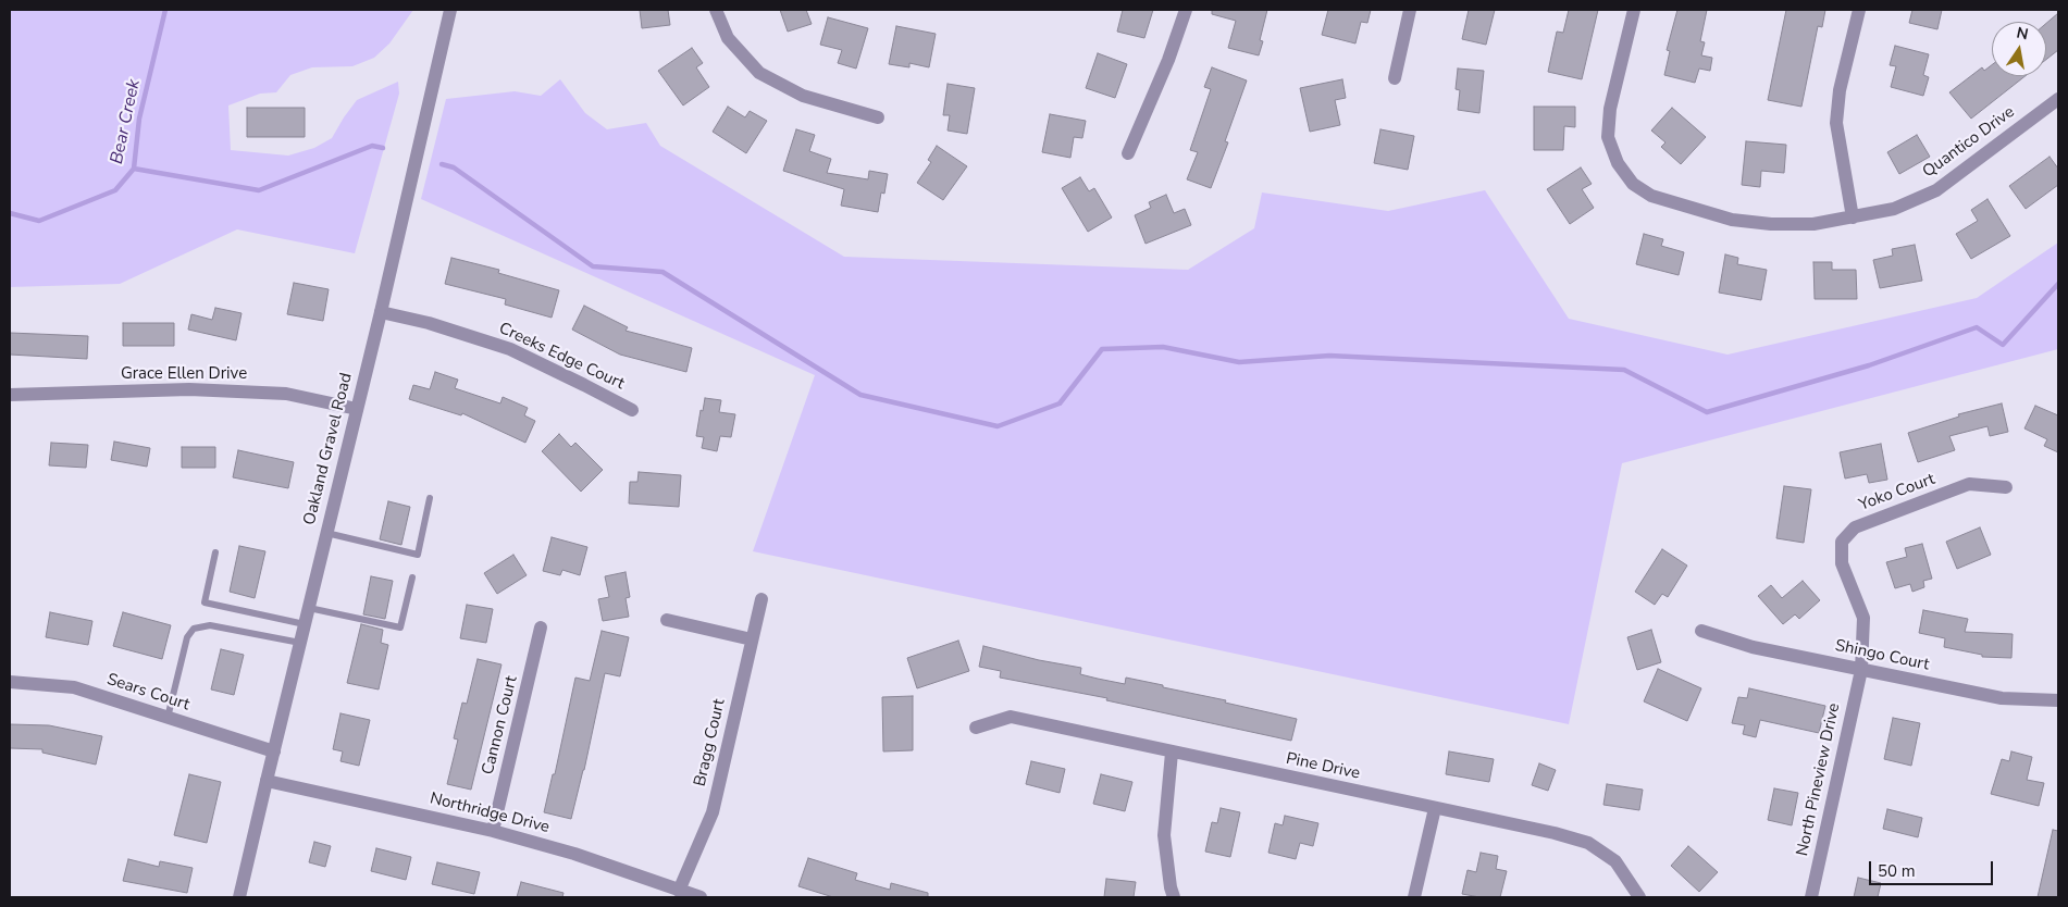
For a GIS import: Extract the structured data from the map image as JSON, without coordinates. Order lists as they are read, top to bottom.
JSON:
{
  "streets": {
    "street": [
      "Quantico Drive",
      "Creeks Edge Court",
      "Grace Ellen Drive",
      "Oakland Gravel Road",
      "Yoko Court",
      "Shingo Court",
      "Sears Court",
      "Cannon Court",
      "Bragg Court",
      "Pine Drive",
      "North Pineview Drive",
      "Northridge Drive"
    ]
  },
  "crossings": [
    ["Creeks Edge Court", "Oakland Gravel Road"],
    ["Grace Ellen Drive", "Oakland Gravel Road"],
    ["Oakland Gravel Road", "Sears Court"],
    ["Oakland Gravel Road", "Northridge Drive"],
    ["Yoko Court", "Shingo Court"],
    ["Yoko Court", "North Pineview Drive"],
    ["Shingo Court", "North Pineview Drive"],
    ["Cannon Court", "Northridge Drive"],
    ["Bragg Court", "Northridge Drive"]
  ],
  "water": ["Bear Creek"],
  "scale_bar": "50 m",
  "north": "top"
}
